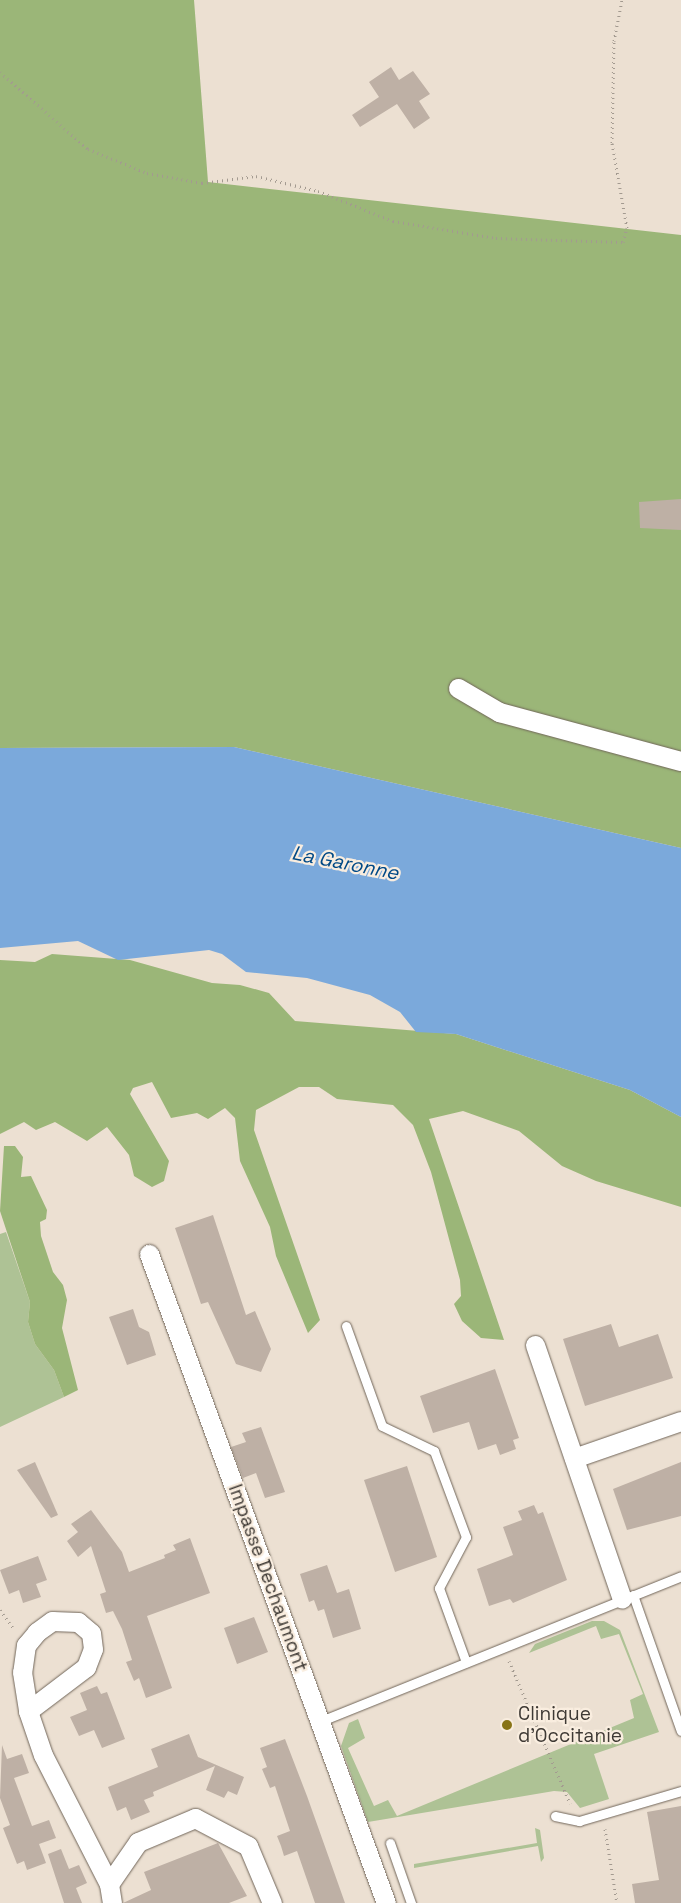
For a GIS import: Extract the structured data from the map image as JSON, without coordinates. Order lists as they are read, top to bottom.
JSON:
{
  "streets": {
    "street": ["Impasse Dechaumont"]
  },
  "water": ["La Garonne"],
  "places": ["Clinique d'Occitanie"]
}
